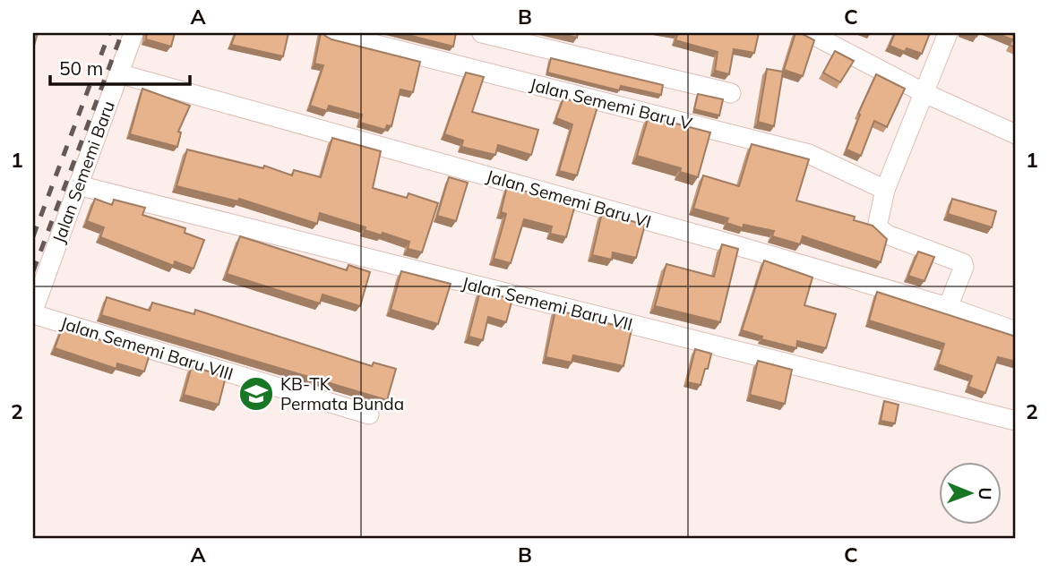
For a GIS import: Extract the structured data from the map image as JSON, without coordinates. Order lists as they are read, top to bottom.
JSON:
{
  "streets": {
    "street": [
      "Jalan Sememi Baru V",
      "Jalan Sememi Baru",
      "Jalan Sememi Baru VI",
      "Jalan Sememi Baru VII",
      "Jalan Sememi Baru VIII"
    ]
  },
  "crossings": [
    ["Jalan Sememi Baru", "Jalan Sememi Baru VI"],
    ["Jalan Sememi Baru", "Jalan Sememi Baru VII"],
    ["Jalan Sememi Baru", "Jalan Sememi Baru VIII"]
  ],
  "places": {
    "school or university": ["KB-TK Permata Bunda"]
  },
  "scale_bar": "50 m",
  "north": "right",
  "grid": {
    "columns": ["A", "B", "C"],
    "rows": ["1", "2"]
  }
}
